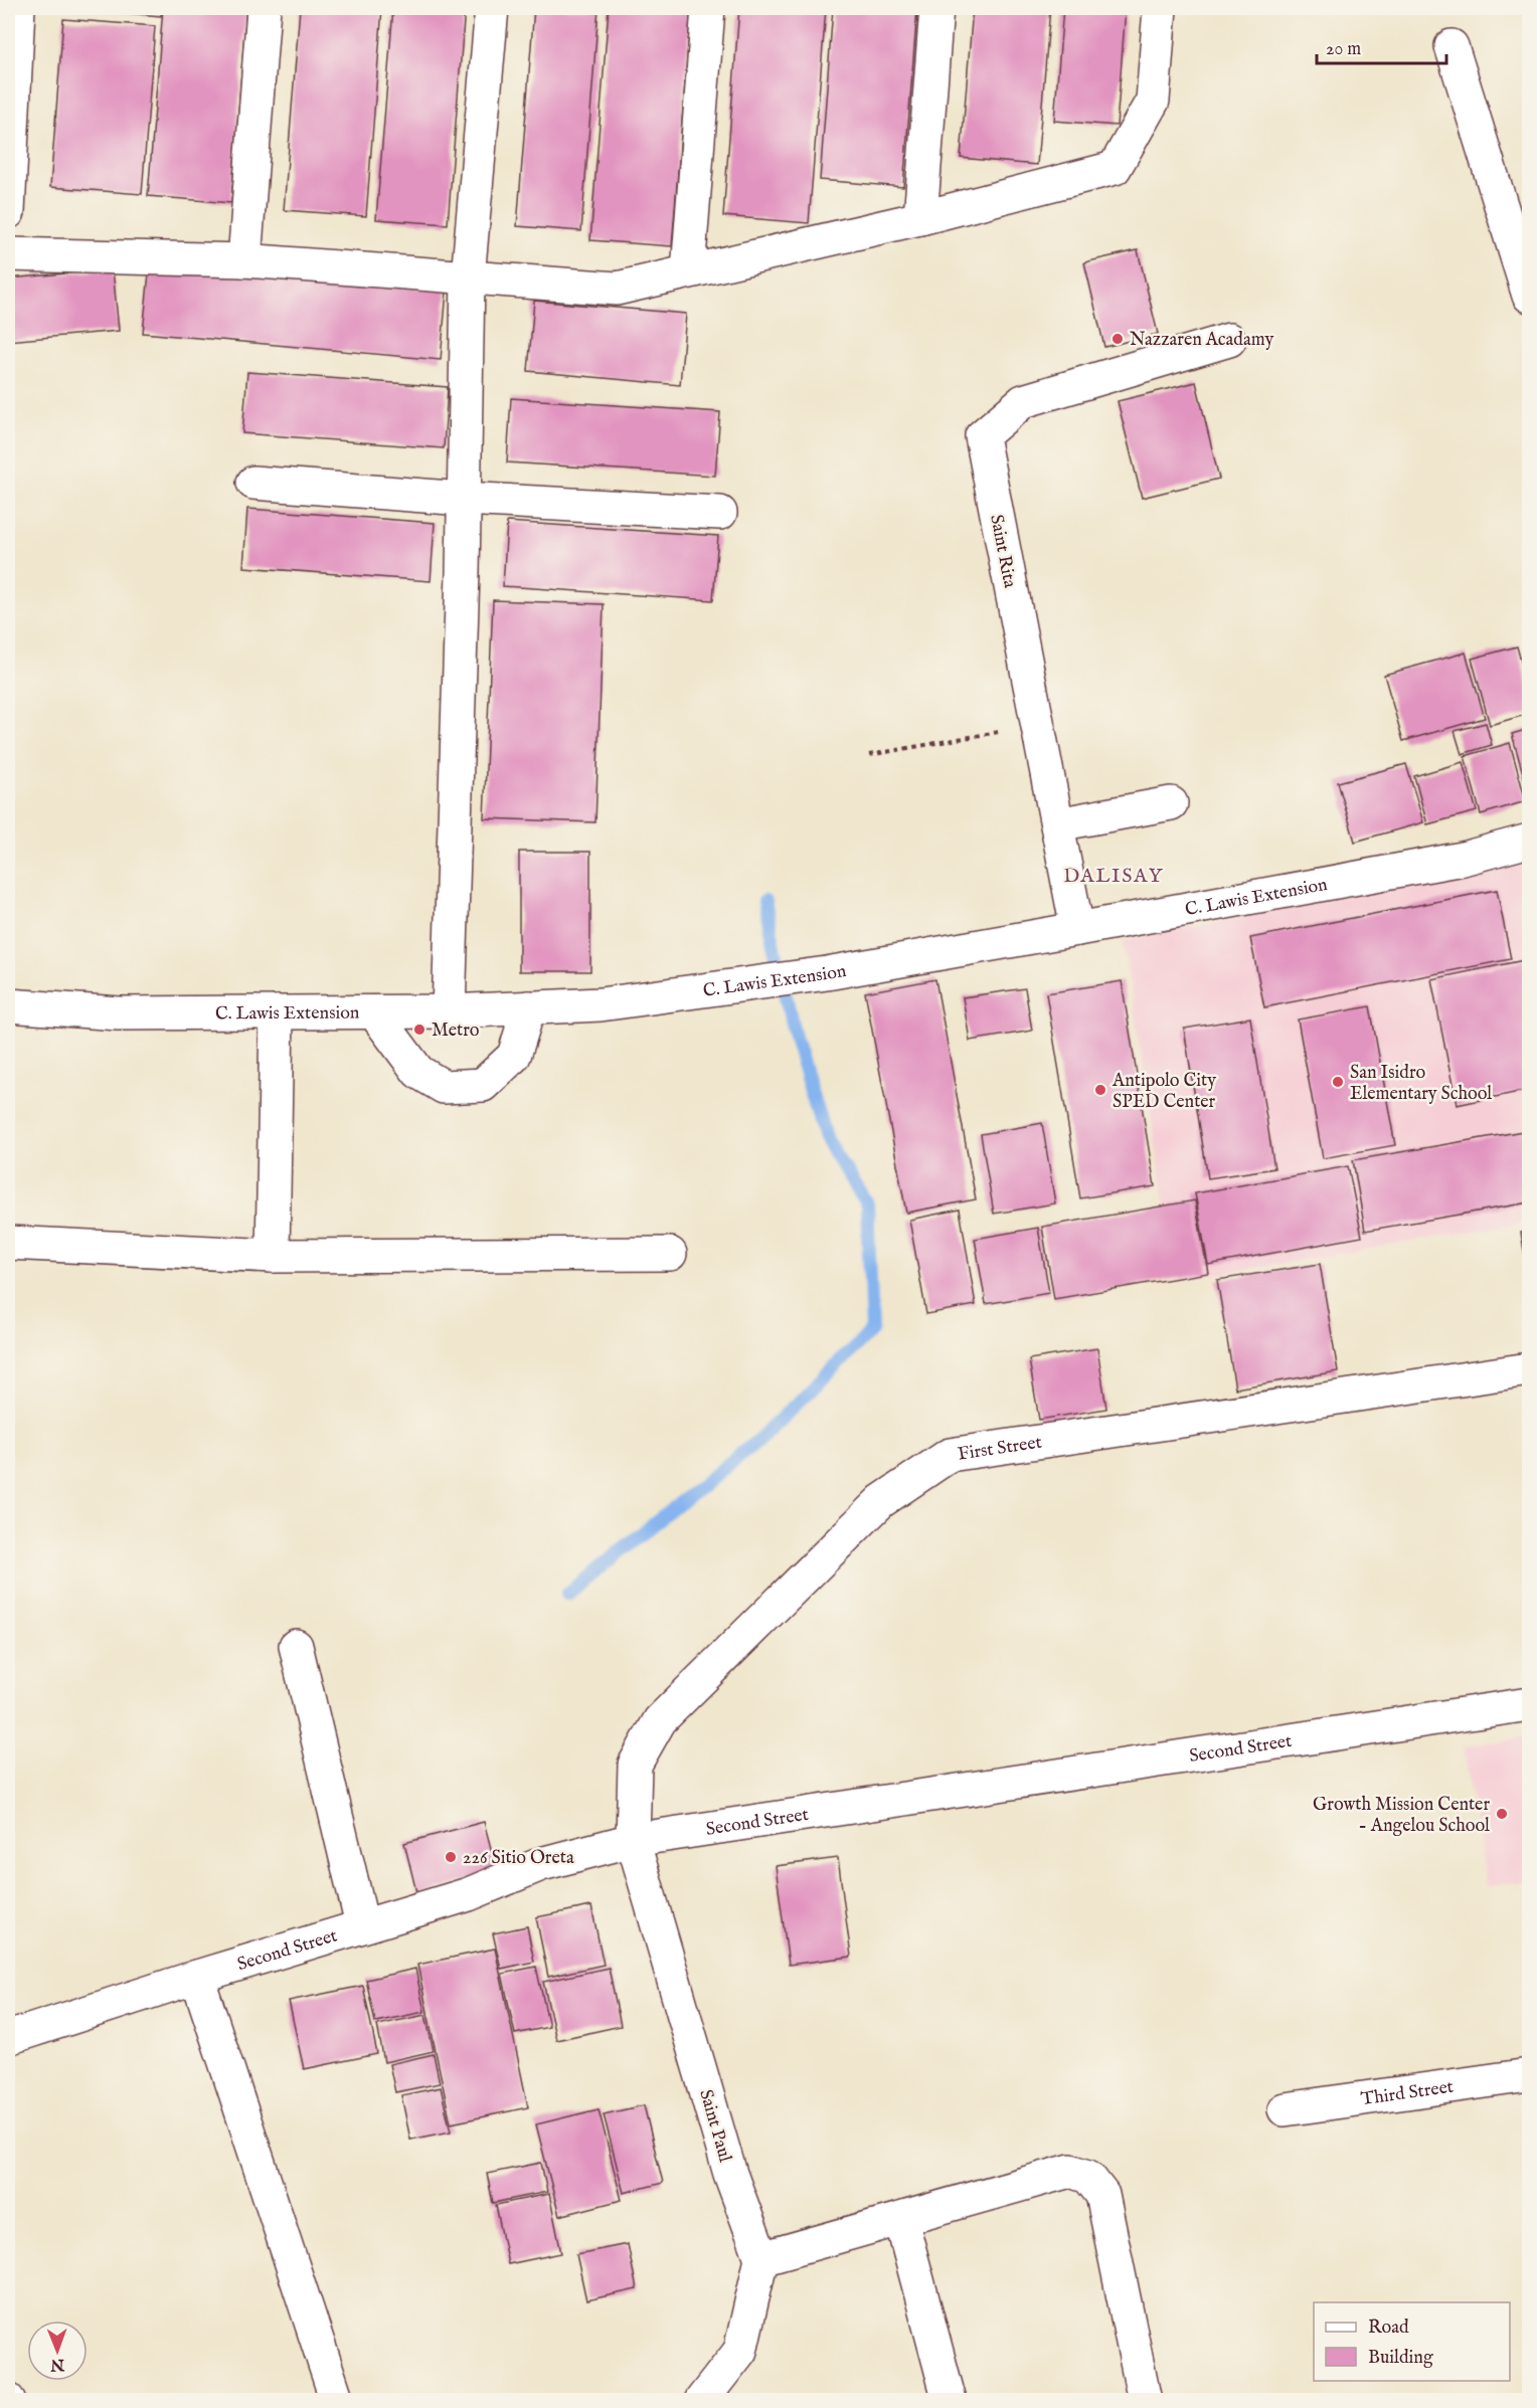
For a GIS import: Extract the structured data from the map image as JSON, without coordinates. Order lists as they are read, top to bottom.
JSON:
{
  "streets": {
    "street": [
      "Saint Rita",
      "C. Lawis Extension",
      "First Street",
      "Second Street",
      "Third Street",
      "Saint Paul"
    ]
  },
  "crossings": [
    ["Saint Rita", "C. Lawis Extension"],
    ["First Street", "Second Street"],
    ["First Street", "Saint Paul"],
    ["Second Street", "Saint Paul"]
  ],
  "districts": ["DALISAY"],
  "places": [
    "Nazzaren Acadamy",
    "Metro",
    "San Isidro Elementary School",
    "Antipolo City SPED Center",
    "Growth Mission Center - Angelou School",
    "226 Sitio Oreta"
  ],
  "legend": ["Road", "Building"],
  "scale_bar": "20 m",
  "north": "bottom"
}
